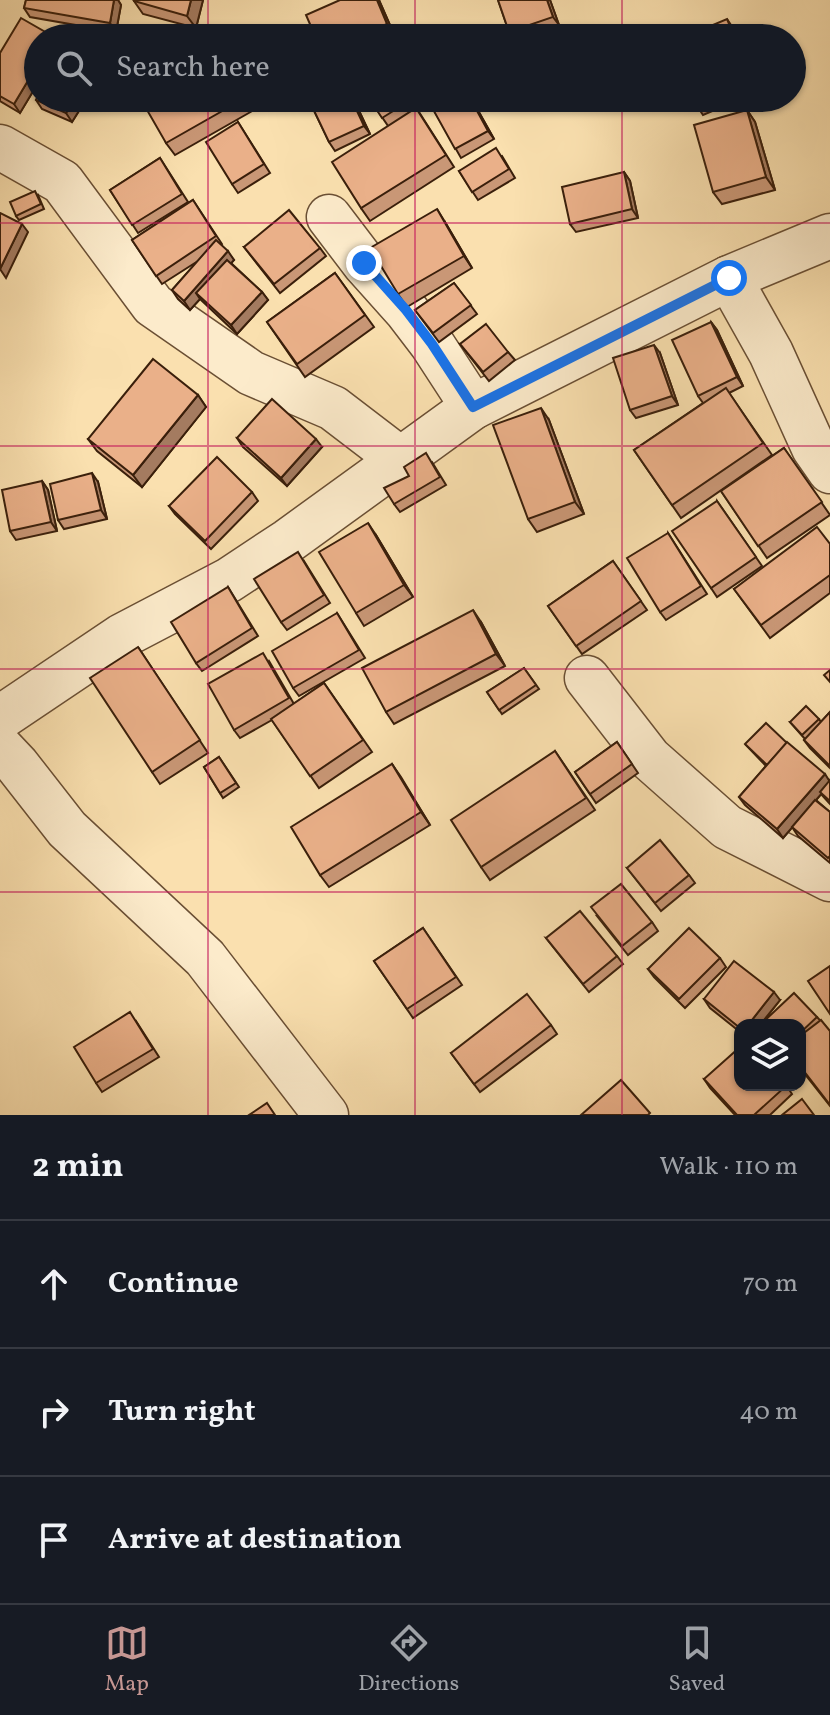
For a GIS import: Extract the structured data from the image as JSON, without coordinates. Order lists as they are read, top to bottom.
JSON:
{
  "page": {
    "search": "Search here",
    "heading": ["2 min", "Walk · 110 m"],
    "list": [
      ["Continue", "70 m"],
      ["Turn right", "40 m"],
      "Arrive at destination"
    ],
    "nav": ["Map", "Directions", "Saved"]
  }
}
